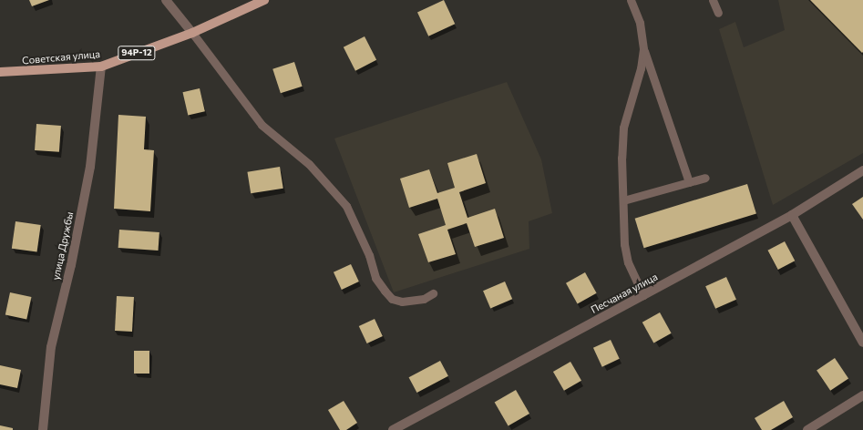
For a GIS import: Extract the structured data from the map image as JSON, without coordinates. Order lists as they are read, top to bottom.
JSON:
{
  "streets": {
    "main road": ["94Р-12", "Советская улица"],
    "street": ["улица Дружбы", "Песчаная улица"]
  },
  "crossings": [
    ["Советская улица", "улица Дружбы"]
  ]
}
